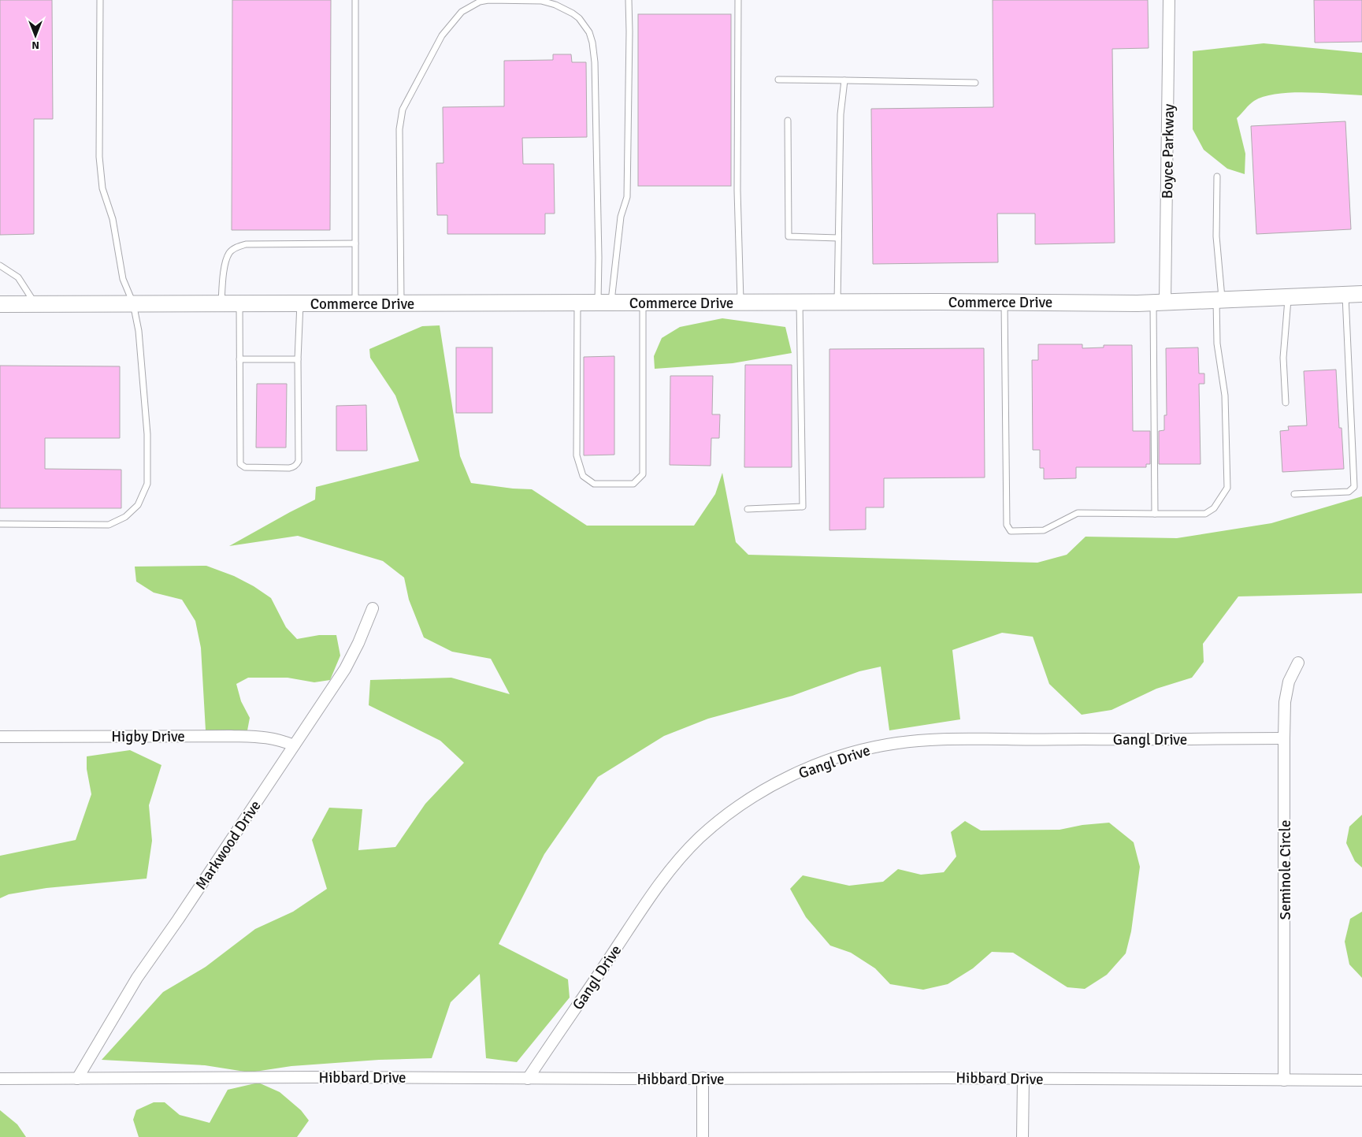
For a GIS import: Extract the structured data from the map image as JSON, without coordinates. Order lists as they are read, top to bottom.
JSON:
{
  "streets": {
    "street": [
      "Boyce Parkway",
      "Commerce Drive",
      "Higby Drive",
      "Gangl Drive",
      "Markwood Drive",
      "Seminole Circle",
      "Hibbard Drive"
    ]
  },
  "crossings": [
    ["Boyce Parkway", "Commerce Drive"],
    ["Higby Drive", "Markwood Drive"],
    ["Gangl Drive", "Seminole Circle"],
    ["Gangl Drive", "Hibbard Drive"],
    ["Markwood Drive", "Hibbard Drive"],
    ["Seminole Circle", "Hibbard Drive"]
  ],
  "north": "bottom"
}
